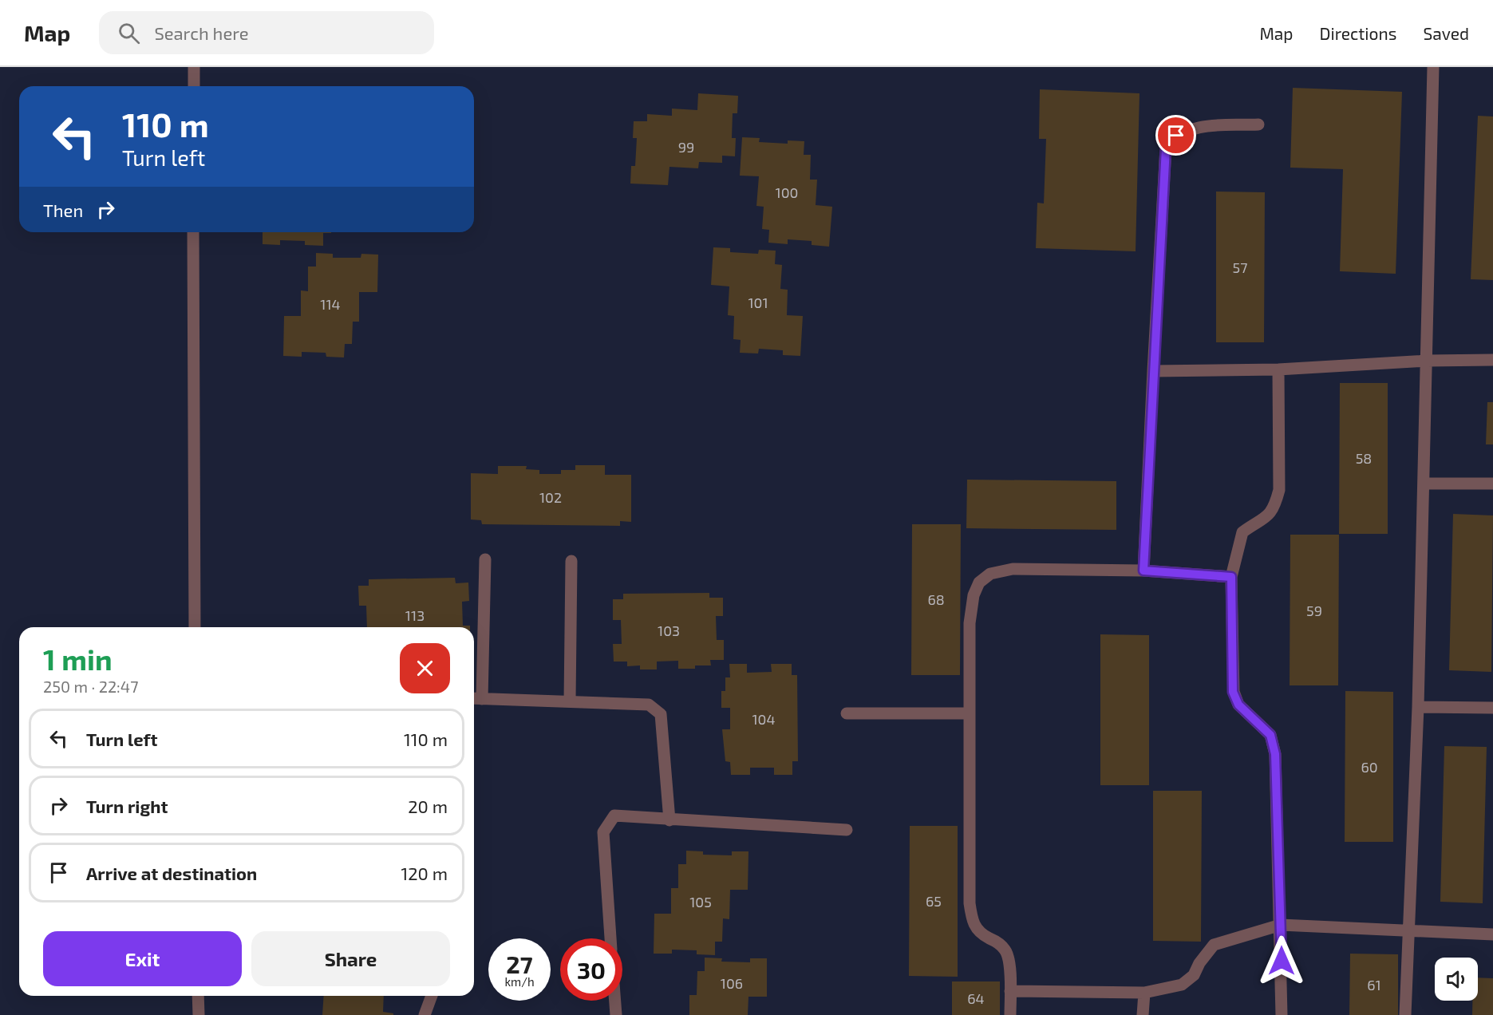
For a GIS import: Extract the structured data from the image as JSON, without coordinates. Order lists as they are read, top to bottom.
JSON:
{
  "house_numbers": [
    "99",
    "100",
    "57",
    "101",
    "114",
    "58",
    "102",
    "68",
    "59",
    "113",
    "103",
    "104",
    "60",
    "65",
    "105",
    "106",
    "61",
    "64"
  ],
  "page": {
    "header": "Map",
    "search": "Search here",
    "nav": ["Map", "Directions", "Saved"],
    "turn": ["110 m", "Turn left"],
    "then": "Then",
    "heading": ["1 min", "250 m · 22:47"],
    "list": [
      {
        "name": "Turn left",
        "value": "110 m"
      },
      {
        "name": "Turn right",
        "value": "20 m"
      },
      {
        "name": "Arrive at destination",
        "value": "120 m"
      }
    ],
    "buttons": ["Exit", "Share"],
    "speed": "27 km/h",
    "limit": "30"
  }
}
